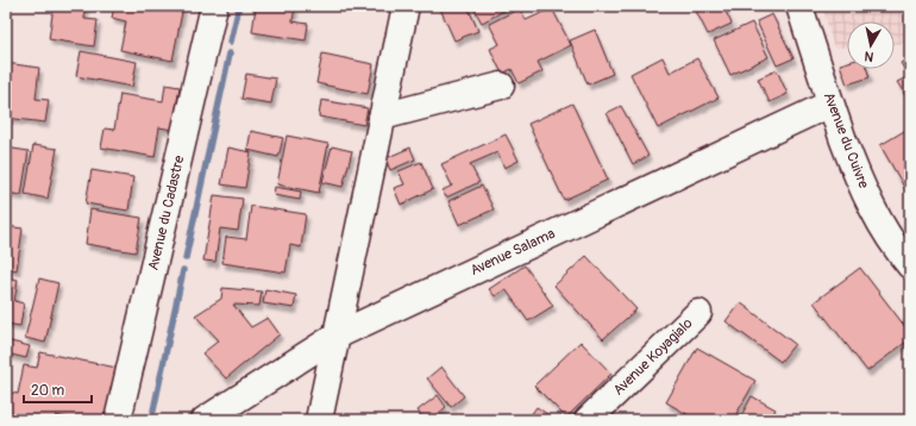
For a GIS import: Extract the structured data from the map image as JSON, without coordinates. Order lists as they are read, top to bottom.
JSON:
{
  "streets": {
    "street": [
      "Avenue du Cuivre",
      "Avenue du Cadastre",
      "Avenue Salama",
      "Avenue Koyagialo"
    ]
  },
  "crossings": [
    ["Avenue du Cuivre", "Avenue Salama"]
  ],
  "scale_bar": "20 m",
  "north": "bottom"
}
